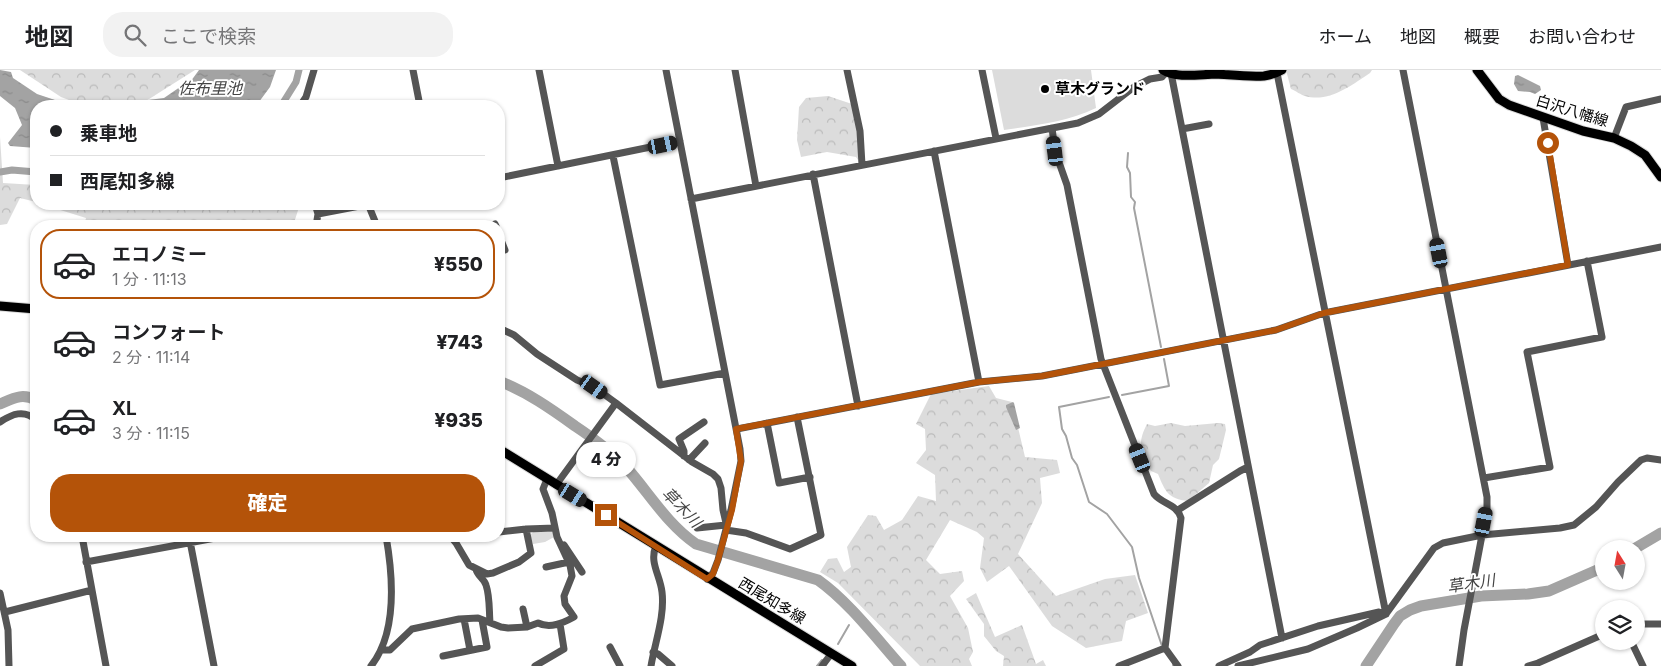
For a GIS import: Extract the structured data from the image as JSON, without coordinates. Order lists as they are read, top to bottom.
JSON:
{
  "streets": {
    "main road": ["白沢八幡線", "西尾知多線"]
  },
  "water": ["佐布里池", "草木川"],
  "places": ["草木グランド"],
  "north": "top",
  "page": {
    "header": "地図",
    "search": "ここで検索",
    "nav": [
      "ホーム",
      "地図",
      "概要",
      "お問い合わせ"
    ],
    "banner": ["乗車地", "西尾知多線"],
    "list": [
      {
        "name": "エコノミー",
        "note": "1 分 · 11:13",
        "value": "¥550"
      },
      {
        "name": "コンフォート",
        "note": "2 分 · 11:14",
        "value": "¥743"
      },
      {
        "name": "XL",
        "note": "3 分 · 11:15",
        "value": "¥935"
      }
    ],
    "bubble": "4 分",
    "buttons": "確定"
  }
}
